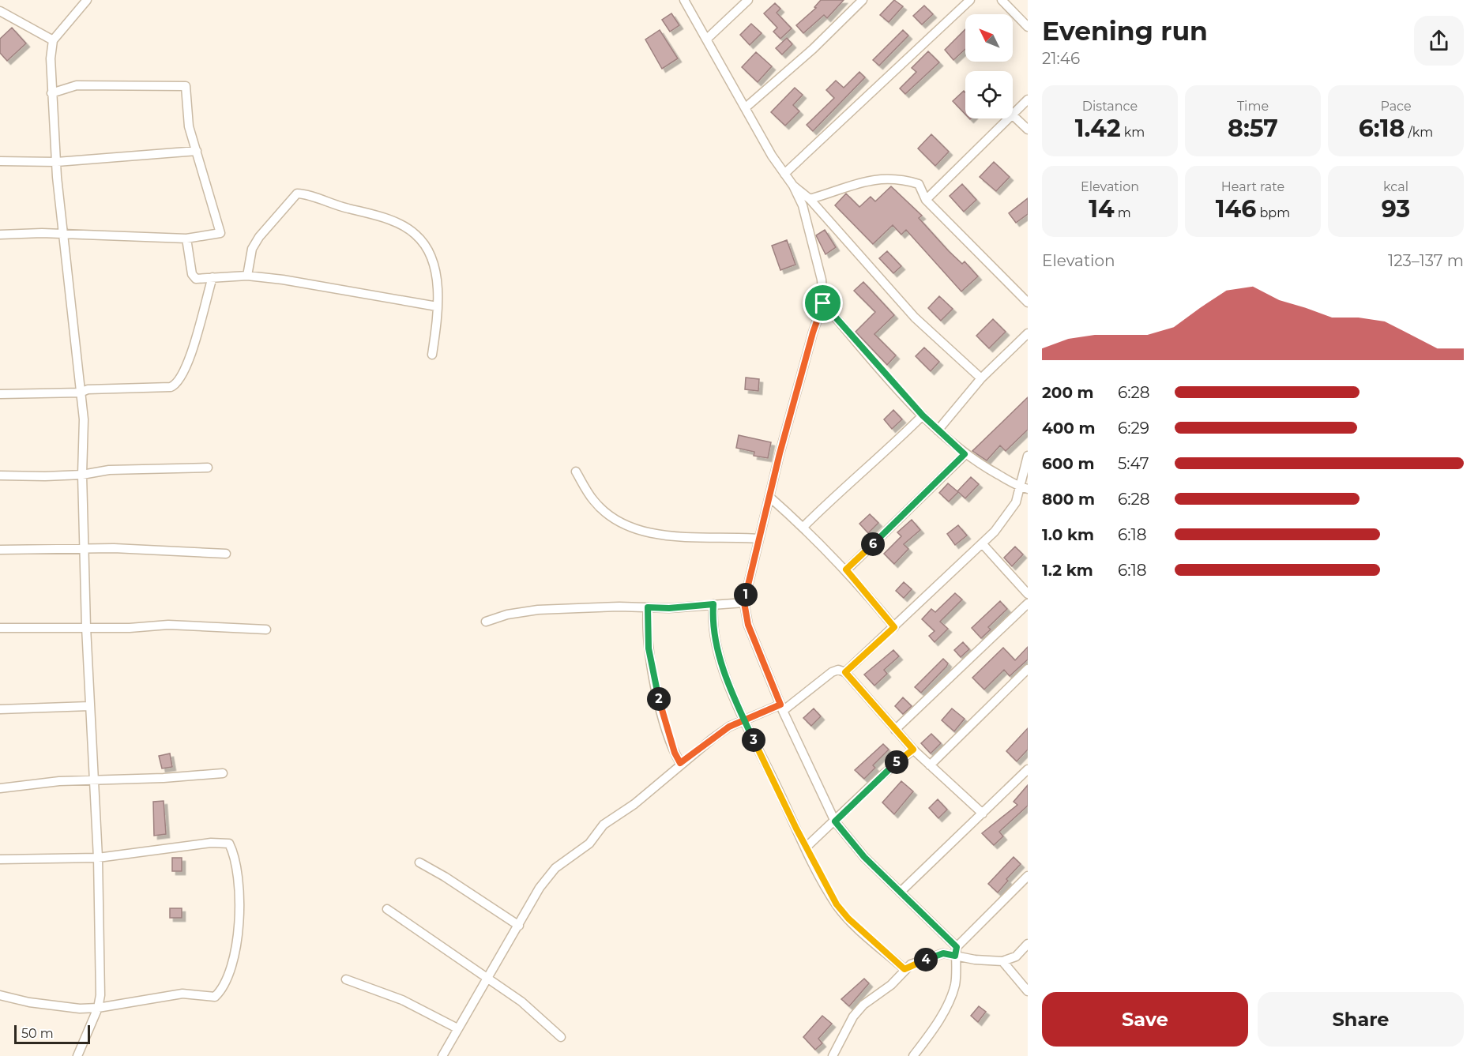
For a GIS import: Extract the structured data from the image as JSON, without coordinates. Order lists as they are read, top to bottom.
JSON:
{
  "scale_bar": "50 m",
  "north": "top left",
  "page": {
    "heading": ["Evening run", "21:46"],
    "stats": [
      ["Distance", "1.42 km"],
      ["Time", "8:57"],
      ["Pace", "6:18 /km"],
      ["Elevation", "14 m"],
      ["Heart rate", "146 bpm"],
      ["kcal", "93"]
    ],
    "chart": ["Elevation", "123–137 m"],
    "list": [
      {
        "name": "200 m",
        "note": "6:28"
      },
      {
        "name": "400 m",
        "note": "6:29"
      },
      {
        "name": "600 m",
        "note": "5:47"
      },
      {
        "name": "800 m",
        "note": "6:28"
      },
      {
        "name": "1.0 km",
        "note": "6:18"
      },
      {
        "name": "1.2 km",
        "note": "6:18"
      }
    ],
    "pins": [
      "6",
      "1",
      "2",
      "3",
      "5",
      "4"
    ],
    "buttons": ["Save", "Share"],
    "scale": "50 m"
  }
}
